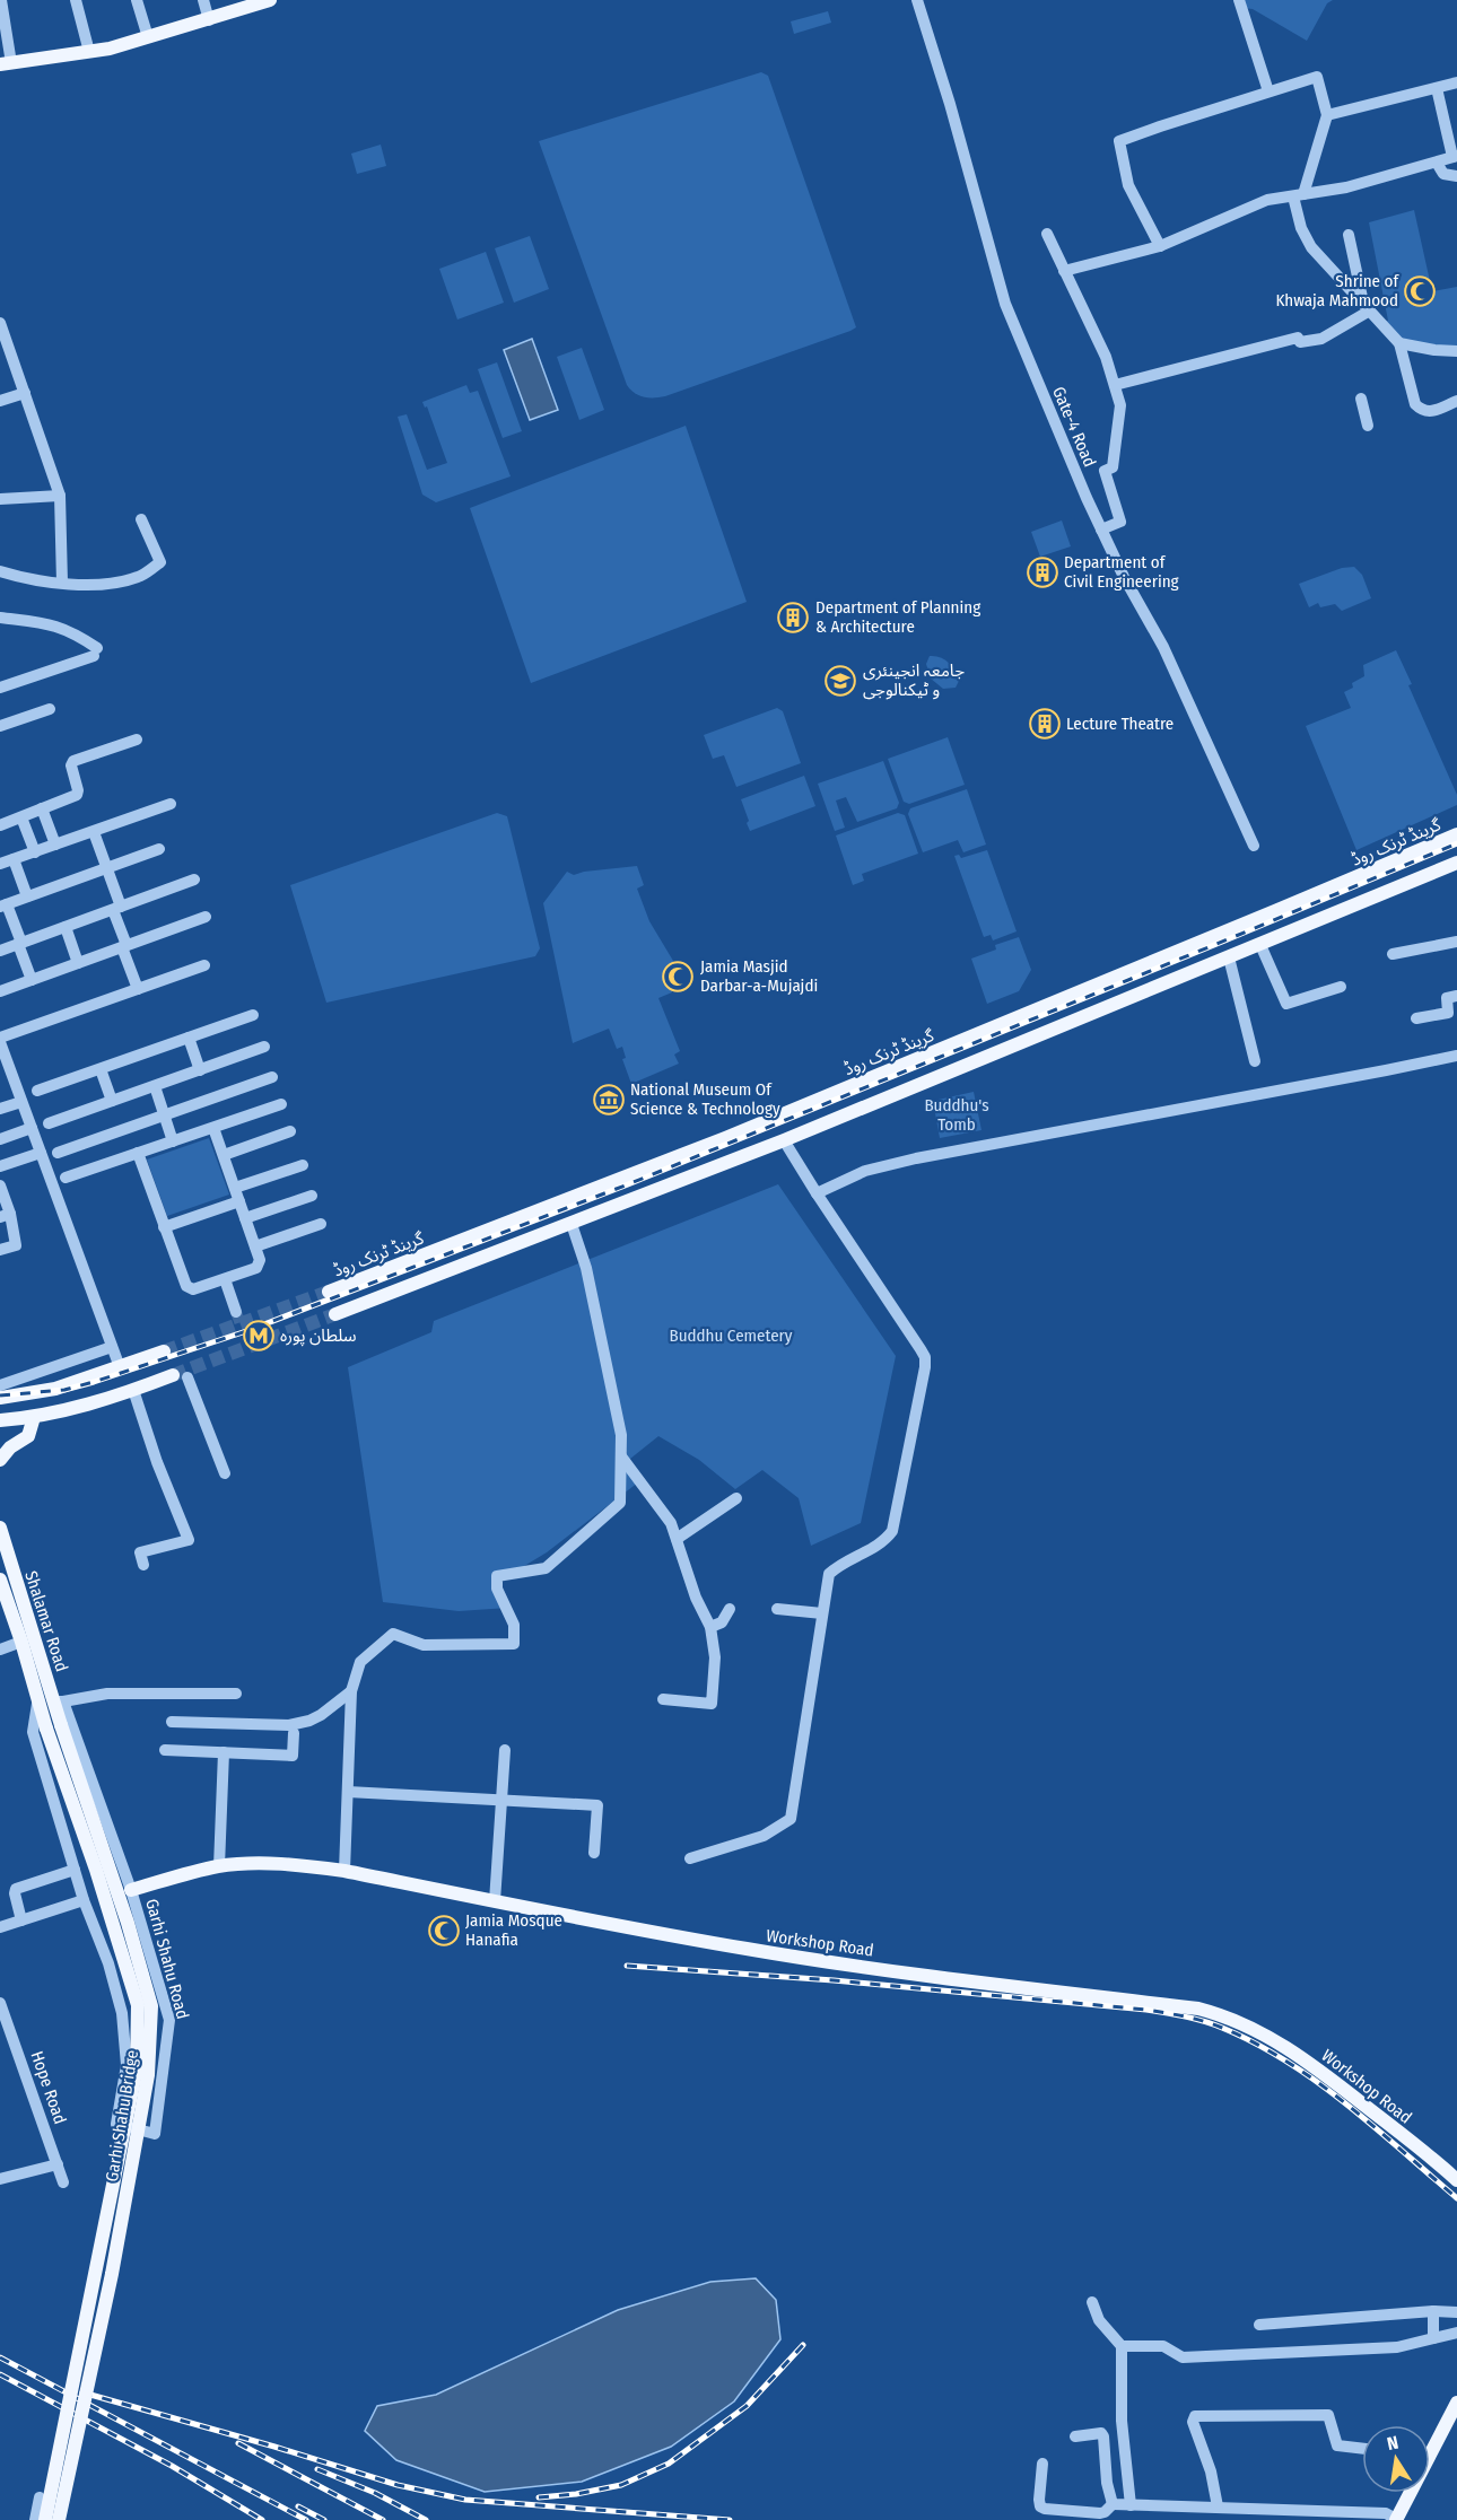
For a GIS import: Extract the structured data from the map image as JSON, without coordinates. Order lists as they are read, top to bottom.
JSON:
{
  "streets": {
    "main road": [
      "گرینڈ ٹرنک روڈ",
      "Shalamar Road",
      "Workshop Road",
      "Garhi Shahu Bridge"
    ],
    "street": ["Gate-4 Road", "Garhi Shahu Road", "Hope Road"]
  },
  "crossings": [
    ["Shalamar Road", "Garhi Shahu Road"],
    ["Shalamar Road", "Garhi Shahu Bridge"],
    ["Workshop Road", "Garhi Shahu Road"]
  ],
  "parks": ["Buddhu's Tomb", "Buddhu Cemetery"],
  "places": {
    "mosque": ["Shrine of Khwaja Mahmood", "Jamia Masjid Darbar-a-Mujajdi", "Jamia Mosque Hanafia"],
    "building": ["Department of Civil Engineering", "Department of Planning & Architecture", "Lecture Theatre"],
    "school or university": ["جامعہ انجینئری و ٹیکنالوجی"],
    "museum": ["National Museum Of Science & Technology"],
    "metro station": ["سلطان پورہ"]
  },
  "north": "top"
}
